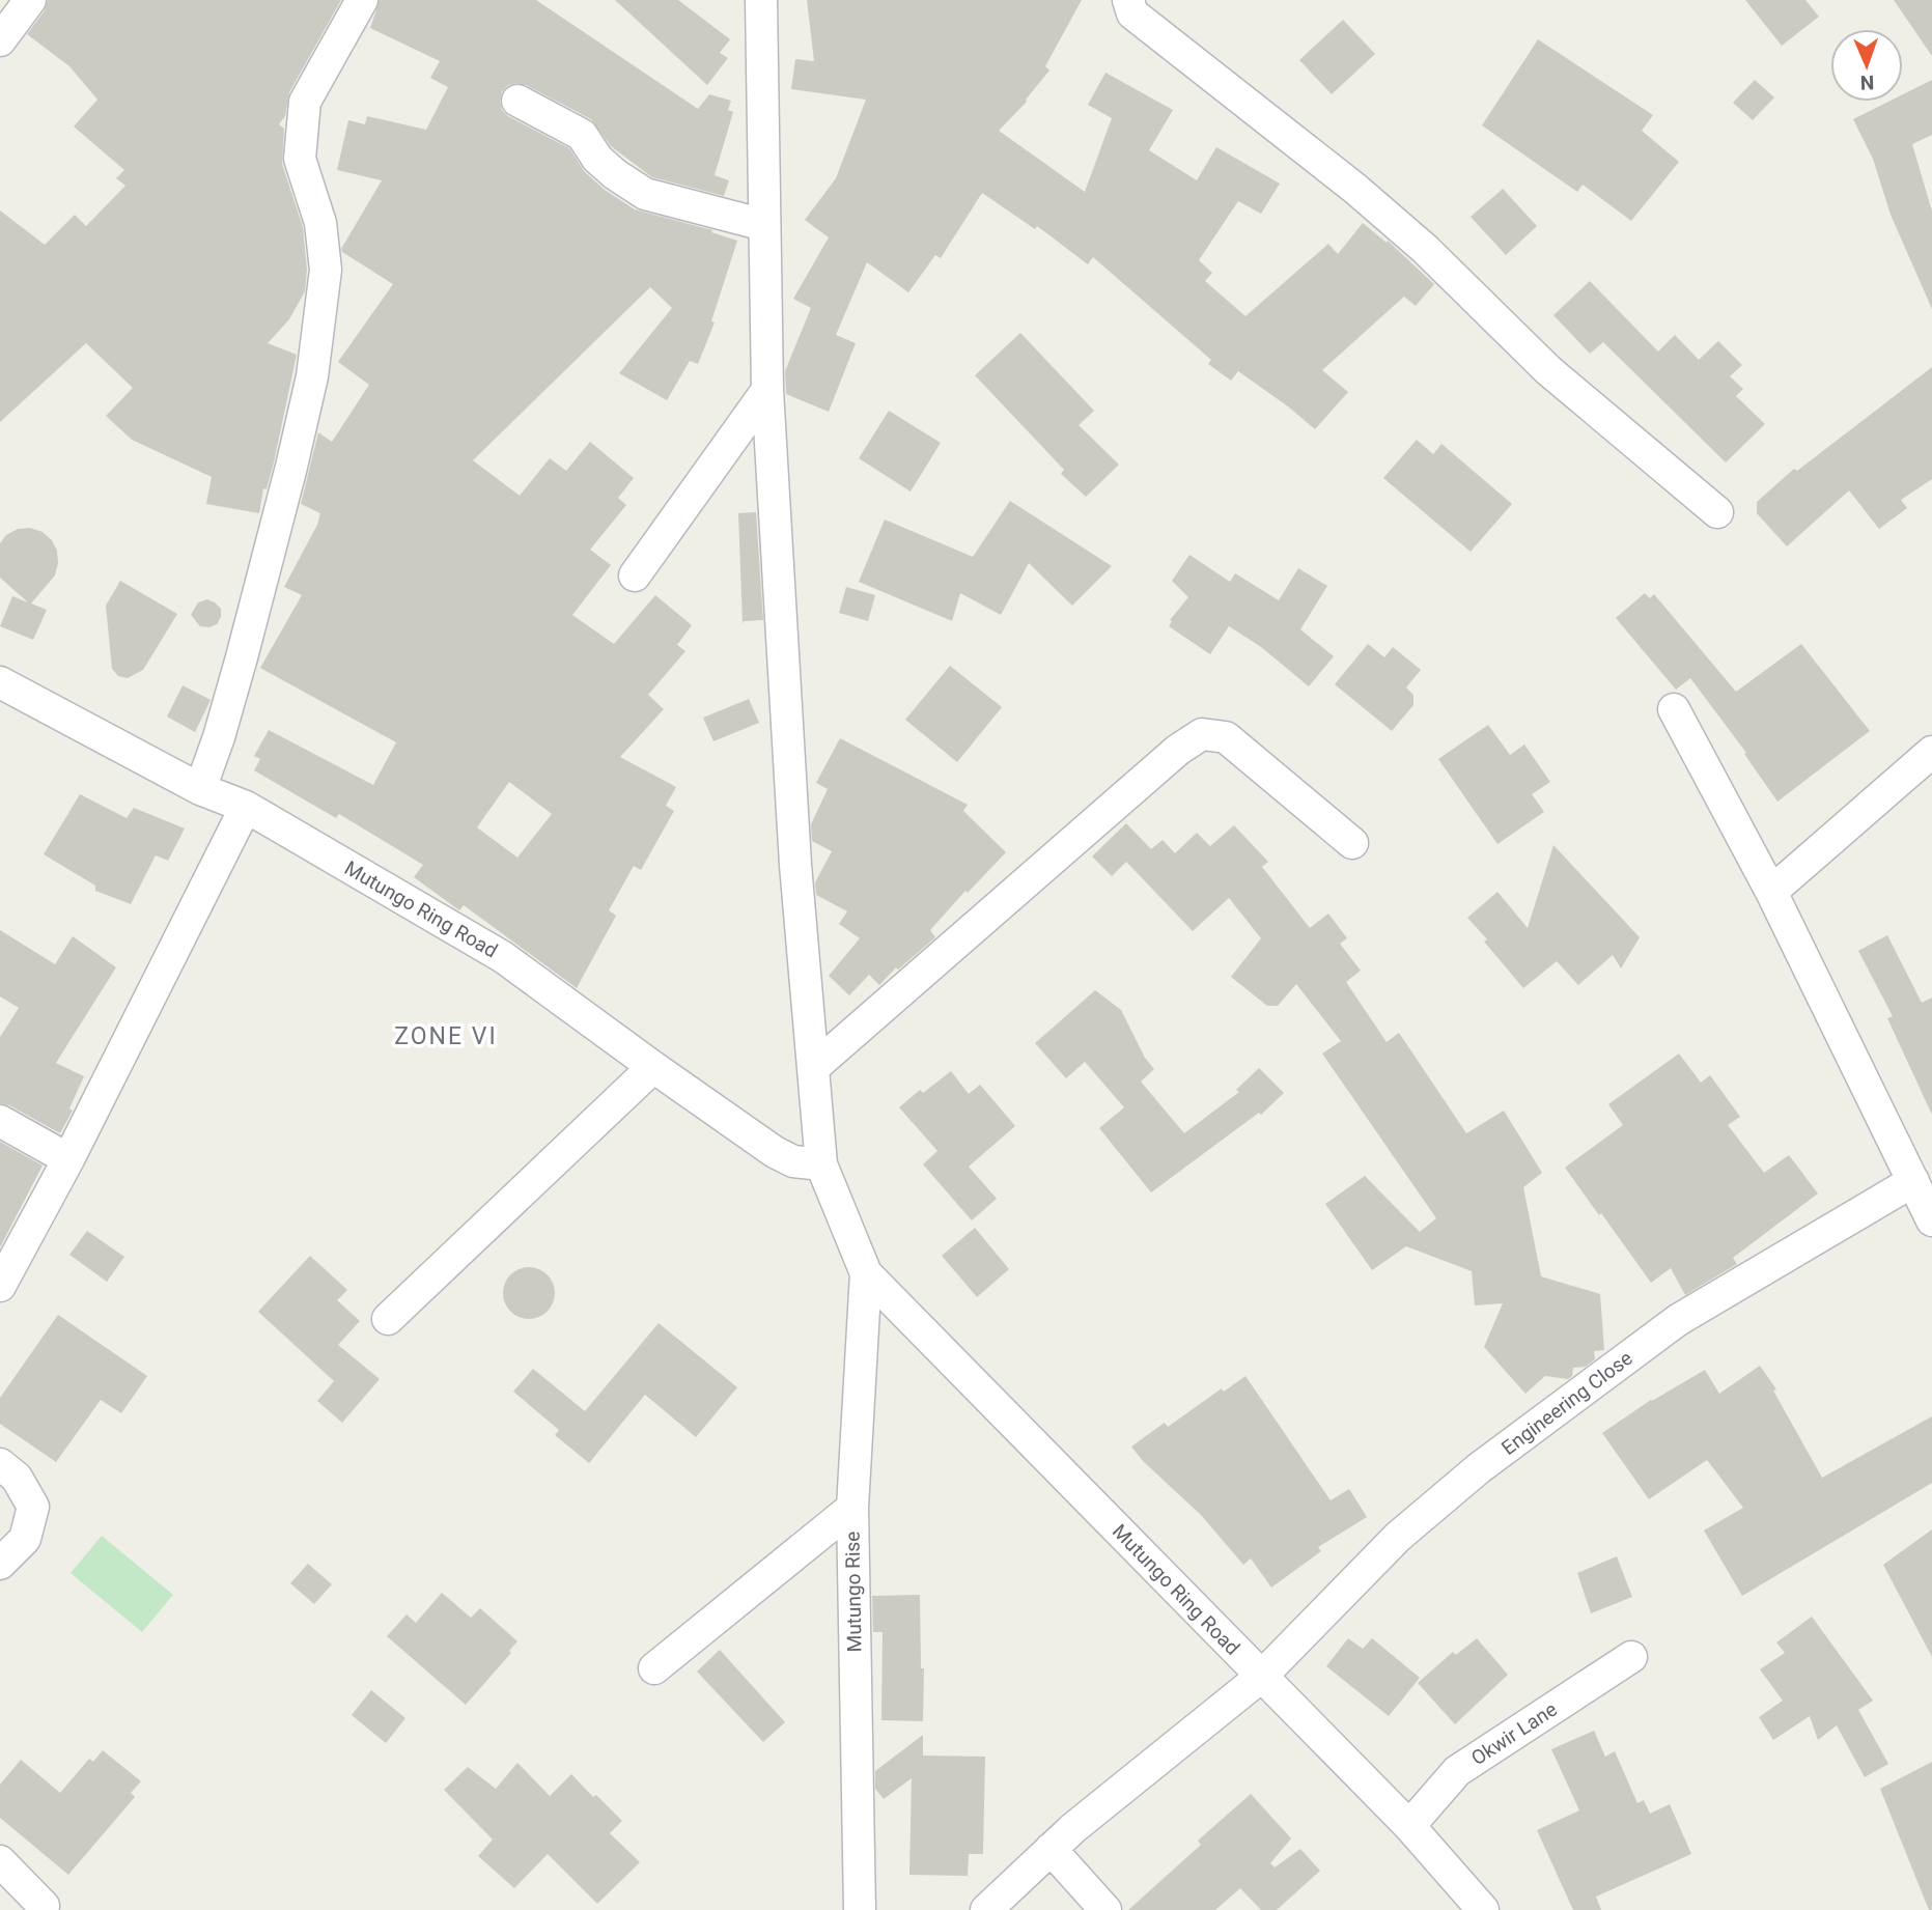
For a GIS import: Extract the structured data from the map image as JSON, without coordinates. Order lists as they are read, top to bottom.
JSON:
{
  "streets": {
    "street": [
      "Mutungo Ring Road",
      "Engineering Close",
      "Mutungo Rise",
      "Okwir Lane"
    ]
  },
  "crossings": [
    ["Mutungo Ring Road", "Engineering Close"],
    ["Mutungo Ring Road", "Mutungo Rise"],
    ["Mutungo Ring Road", "Okwir Lane"]
  ],
  "districts": ["ZONE VI"],
  "north": "bottom"
}
